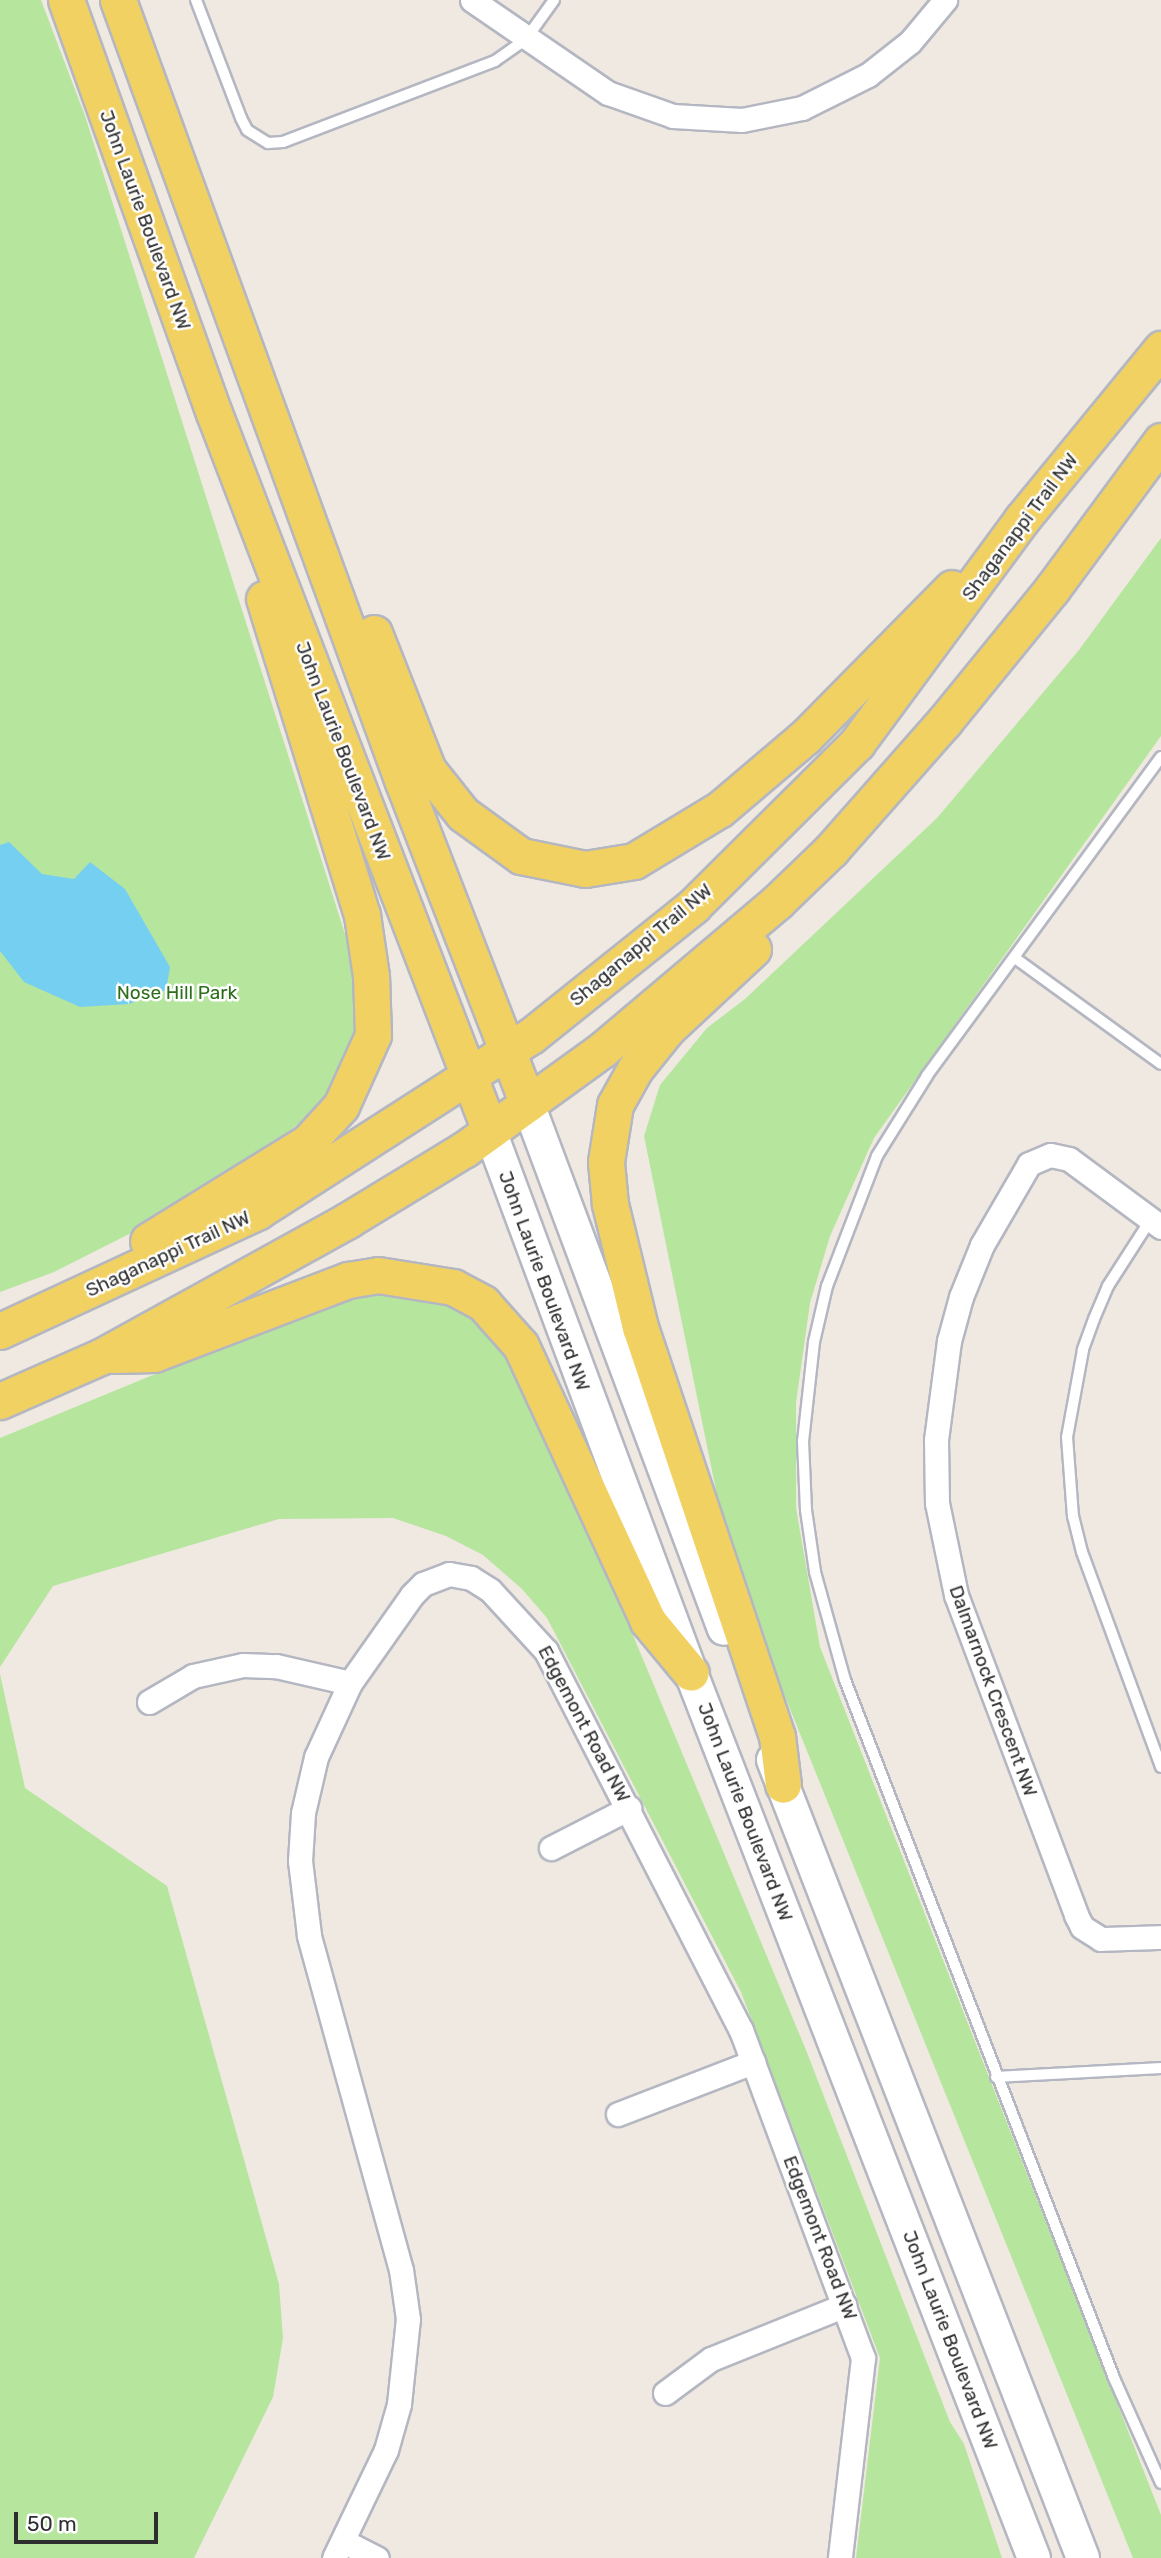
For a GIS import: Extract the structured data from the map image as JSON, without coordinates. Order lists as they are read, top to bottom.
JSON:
{
  "streets": {
    "main road": ["John Laurie Boulevard NW", "Shaganappi Trail NW"],
    "street": ["Dalmarnock Crescent NW", "Edgemont Road NW"]
  },
  "crossings": [
    ["John Laurie Boulevard NW", "Shaganappi Trail NW"]
  ],
  "parks": ["Nose Hill Park"],
  "scale_bar": "50 m"
}
